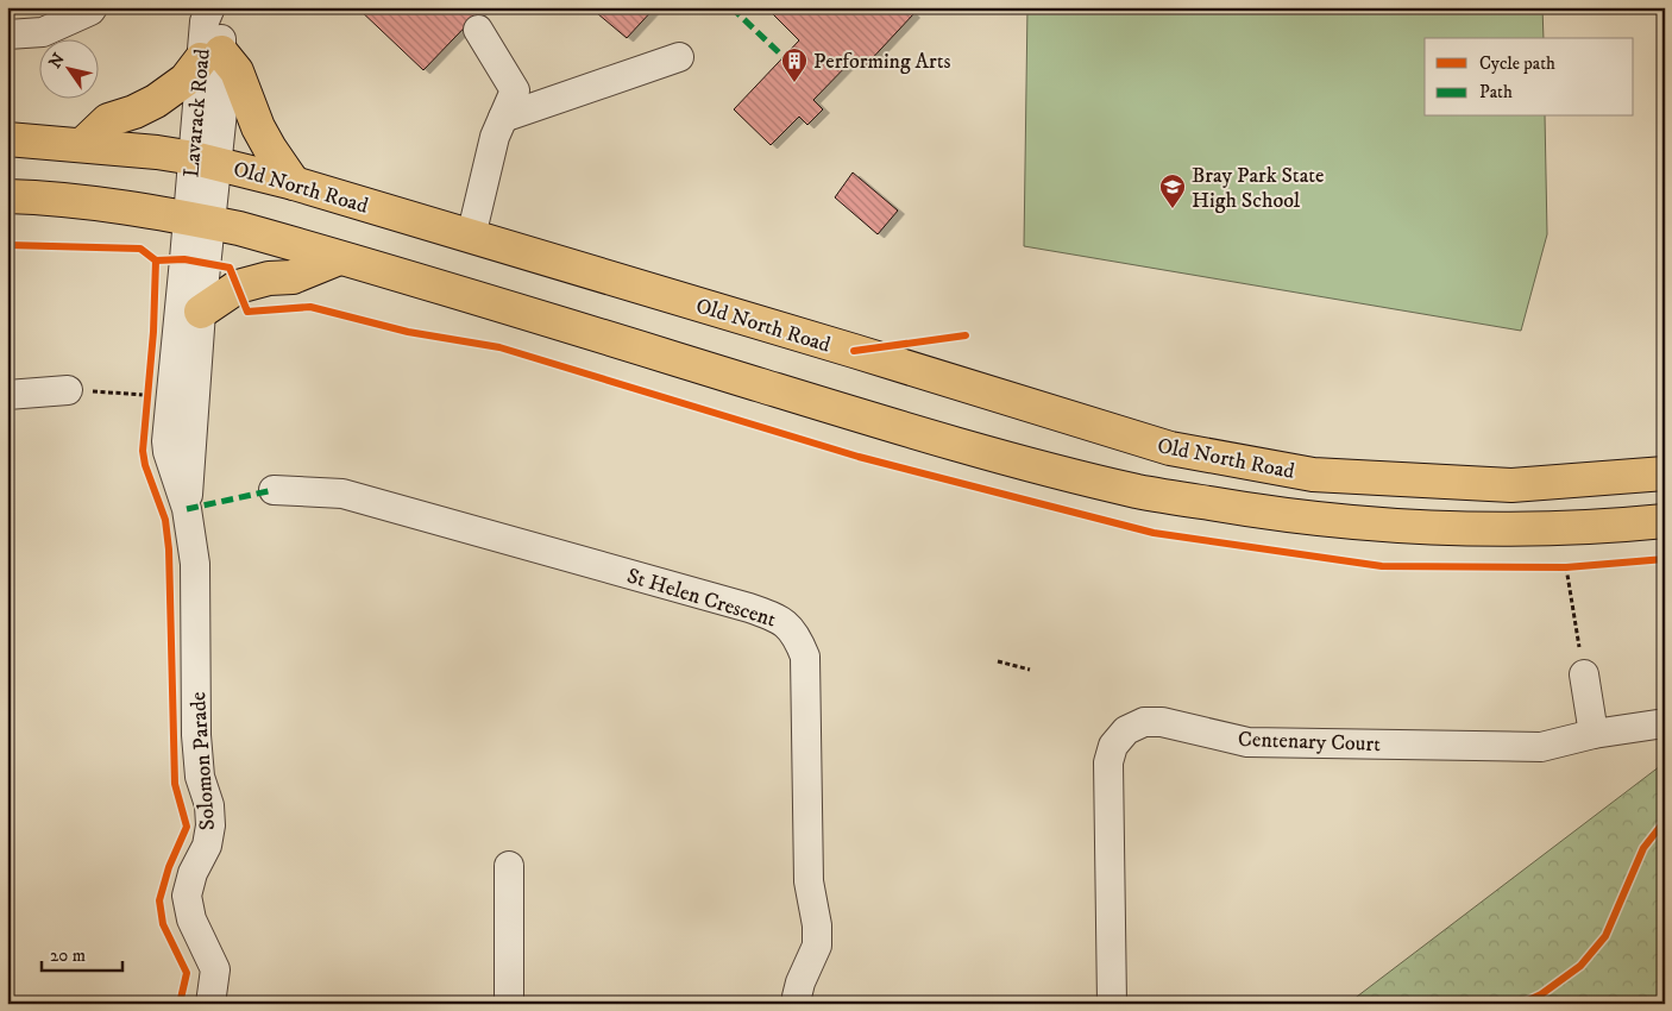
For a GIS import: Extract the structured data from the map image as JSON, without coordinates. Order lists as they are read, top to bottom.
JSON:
{
  "streets": {
    "main road": ["Old North Road"],
    "street": [
      "Lavarack Road",
      "St Helen Crescent",
      "Centenary Court",
      "Solomon Parade"
    ]
  },
  "crossings": [
    ["Lavarack Road", "Old North Road"],
    ["Lavarack Road", "Solomon Parade"]
  ],
  "places": {
    "building": ["Performing Arts"],
    "school or university": ["Bray Park State High School"]
  },
  "legend": ["Cycle path", "Path"],
  "scale_bar": "20 m",
  "north": "top left"
}
